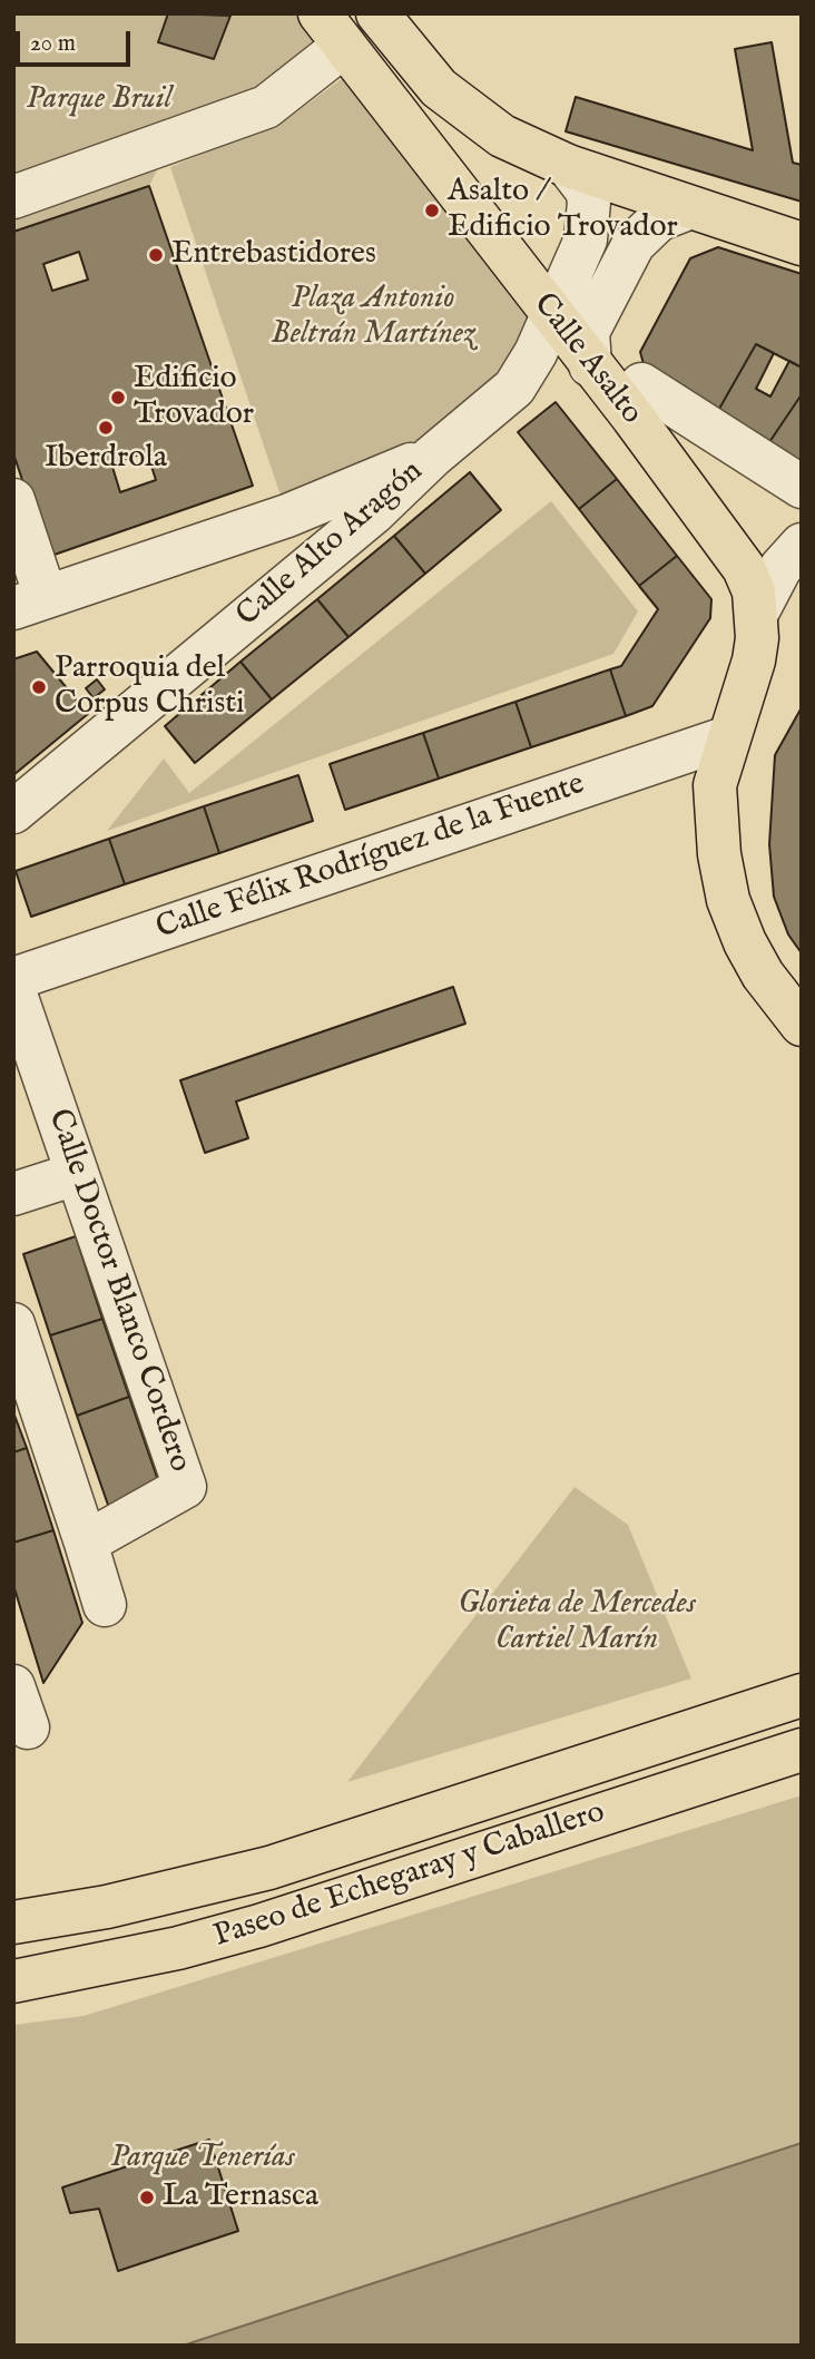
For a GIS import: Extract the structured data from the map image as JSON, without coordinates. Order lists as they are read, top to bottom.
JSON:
{
  "streets": {
    "main road": ["Calle Asalto", "Paseo de Echegaray y Caballero"],
    "street": ["Calle Alto Aragón", "Calle Félix Rodríguez de la Fuente", "Calle Doctor Blanco Cordero"]
  },
  "crossings": [
    ["Calle Asalto", "Calle Alto Aragón"],
    ["Calle Asalto", "Calle Félix Rodríguez de la Fuente"]
  ],
  "parks": [
    "Parque Bruil",
    "Plaza Antonio Beltrán Martínez",
    "Glorieta de Mercedes Cartiel Marín",
    "Parque Tenerías"
  ],
  "places": [
    "Asalto / Edificio Trovador",
    "Entrebastidores",
    "Edificio Trovador",
    "Iberdrola",
    "Parroquia del Corpus Christi",
    "La Ternasca"
  ],
  "scale_bar": "20 m"
}
